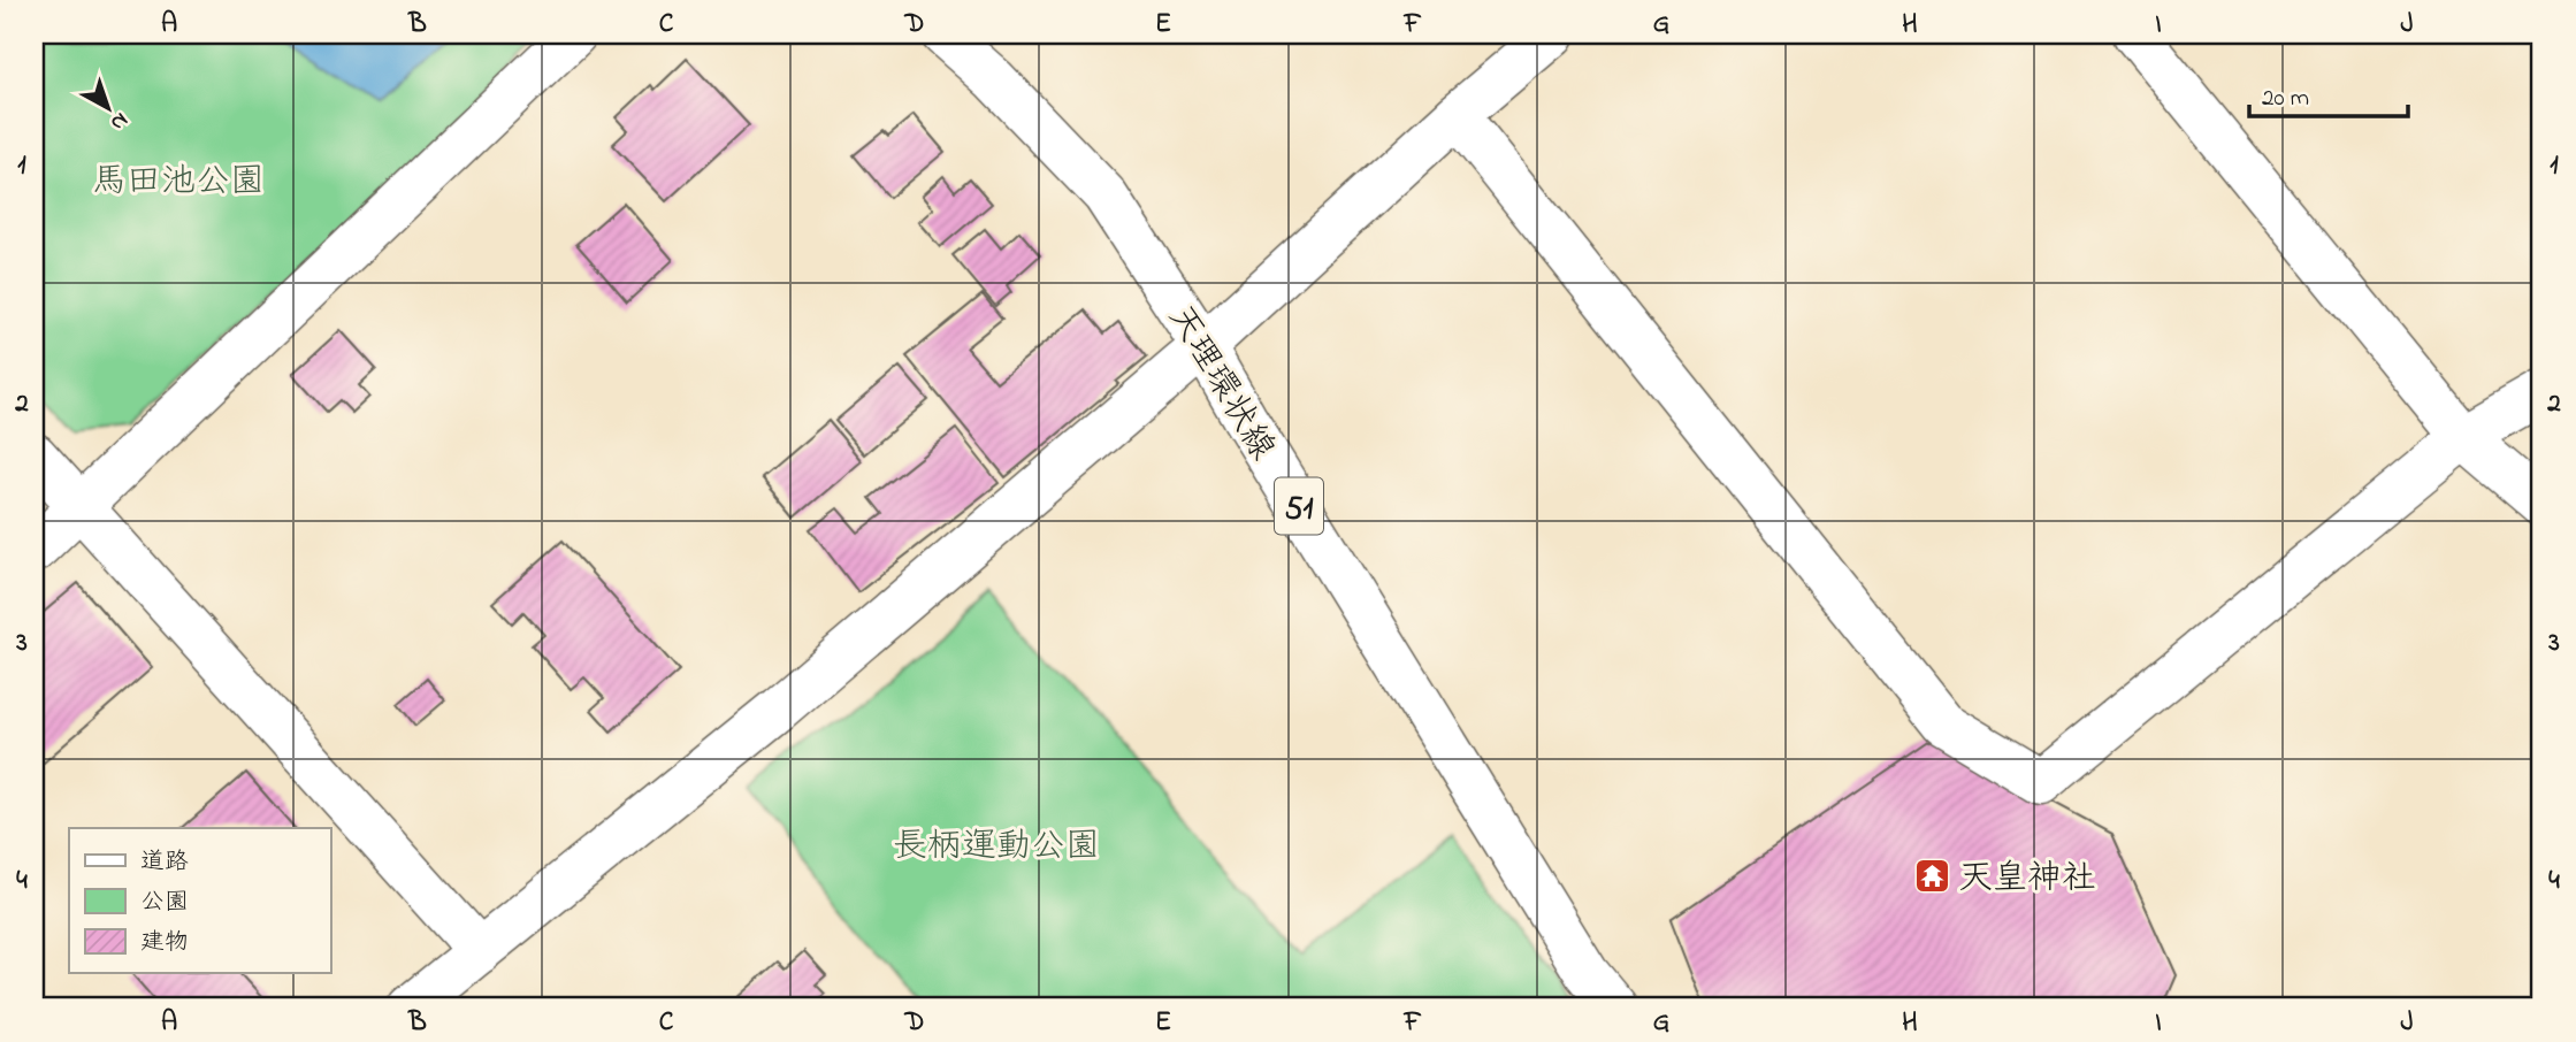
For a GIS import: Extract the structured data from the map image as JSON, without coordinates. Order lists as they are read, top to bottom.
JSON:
{
  "streets": {
    "street": ["天理環状線", "51"]
  },
  "parks": ["馬田池公園", "長柄運動公園"],
  "places": {
    "temple": ["天皇神社"]
  },
  "legend": ["道路", "公園", "建物"],
  "scale_bar": "20 m",
  "north": "bottom right",
  "grid": {
    "columns": [
      "A",
      "B",
      "C",
      "D",
      "E",
      "F",
      "G",
      "H",
      "I",
      "J"
    ],
    "rows": [
      "1",
      "2",
      "3",
      "4"
    ]
  }
}
